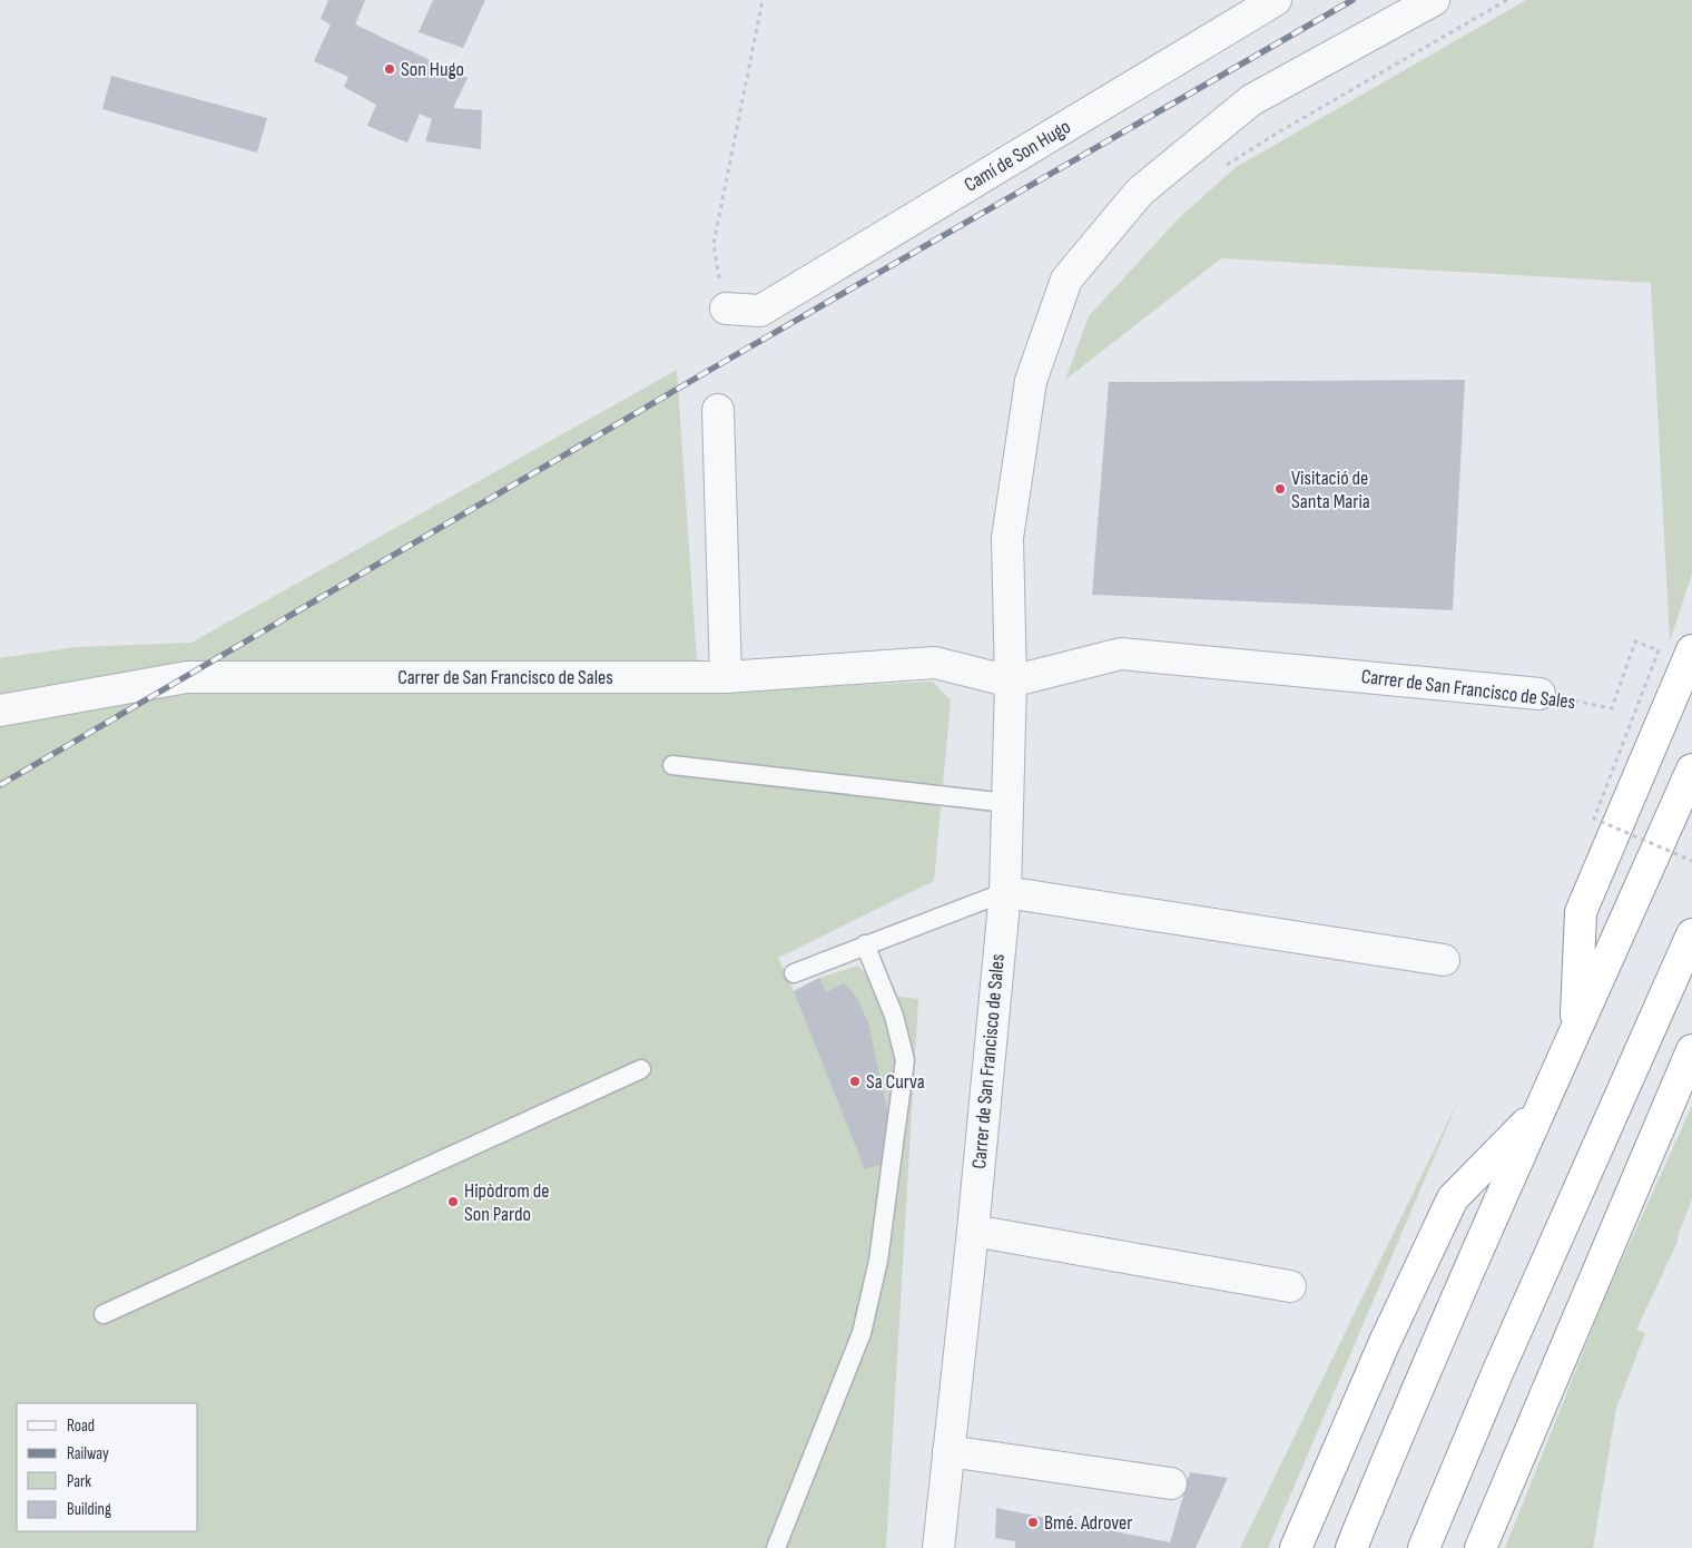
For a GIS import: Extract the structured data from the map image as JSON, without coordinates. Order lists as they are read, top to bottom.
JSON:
{
  "streets": {
    "street": ["Camí de Son Hugo", "Carrer de San Francisco de Sales"]
  },
  "places": [
    "Son Hugo",
    "Visitació de Santa Maria",
    "Sa Curva",
    "Hipòdrom de Son Pardo",
    "Bmé. Adrover"
  ],
  "legend": [
    "Road",
    "Railway",
    "Park",
    "Building"
  ]
}
